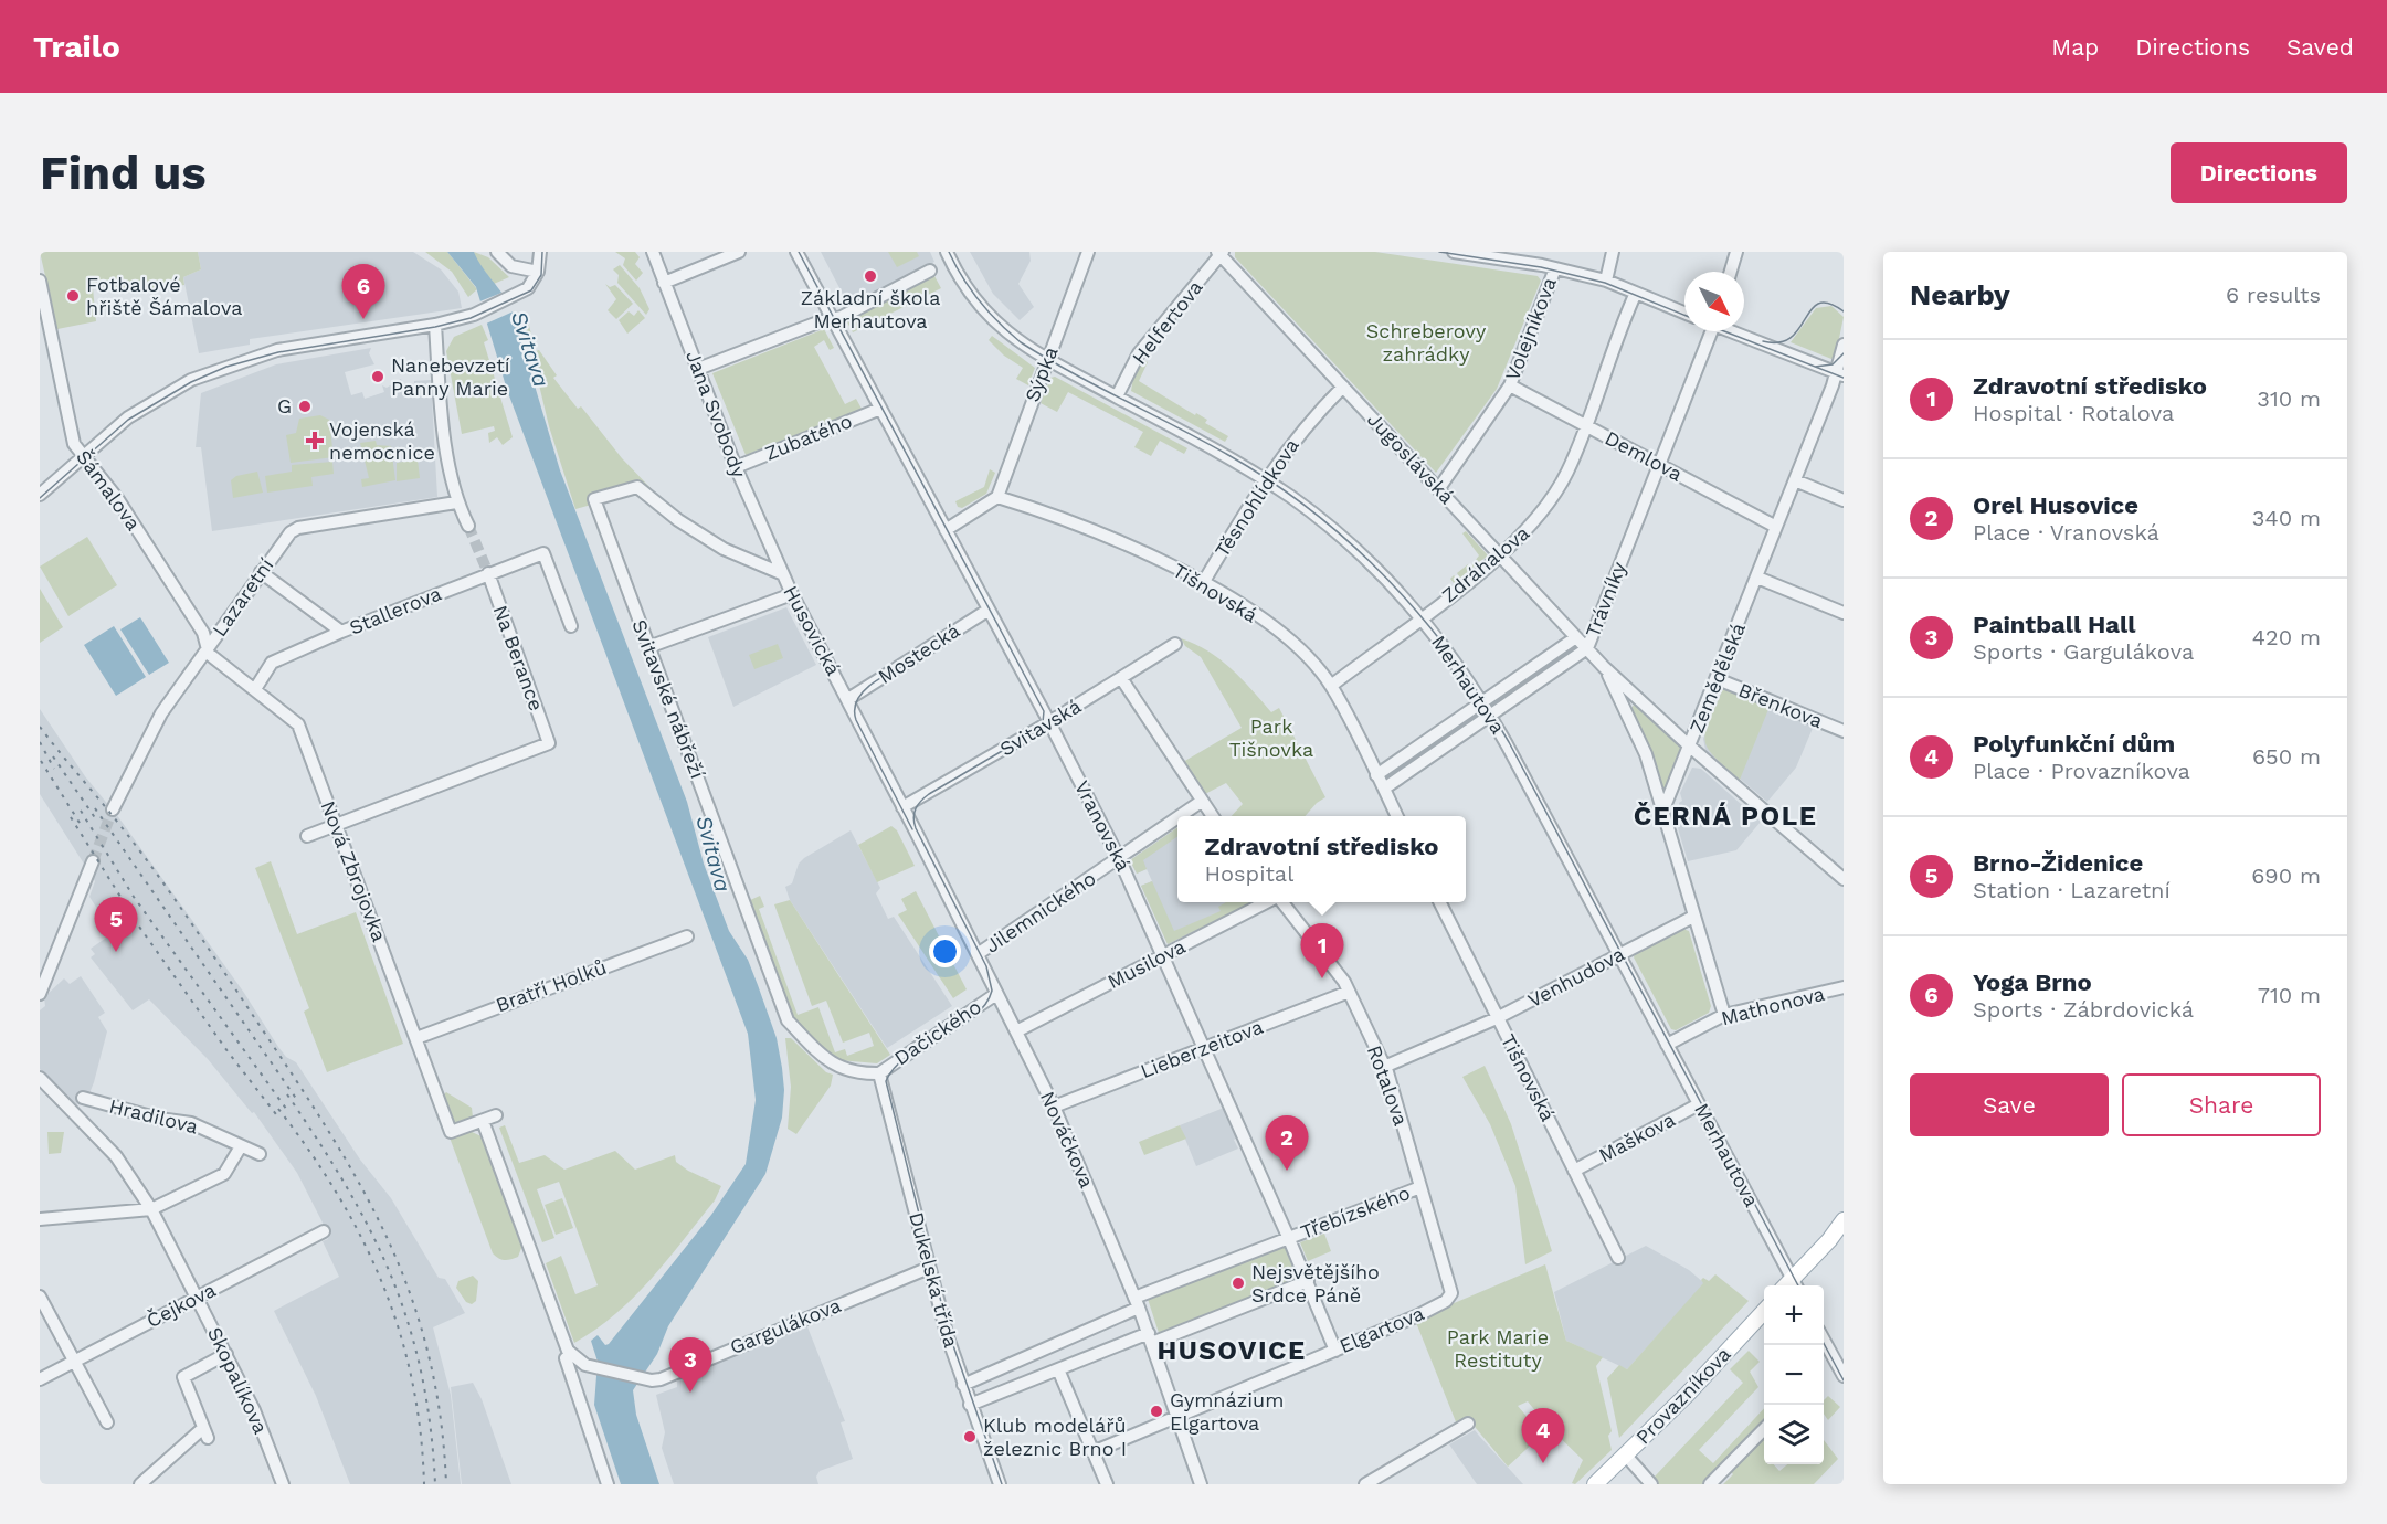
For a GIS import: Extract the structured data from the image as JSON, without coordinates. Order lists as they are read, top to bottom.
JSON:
{
  "streets": {
    "main road": ["Provazníkova"],
    "street": [
      "Helfertova",
      "Volejníkova",
      "Sýpka",
      "Jana Svobody",
      "Zubatého",
      "Demlova",
      "Jugoslávská",
      "Šámalova",
      "Těsnohlídkova",
      "Zdráhalova",
      "Tišnovská",
      "Lazaretní",
      "Trávníky",
      "Stallerova",
      "Husovická",
      "Mostecká",
      "Na Berance",
      "Zemědělská",
      "Merhautova",
      "Svitavské nábřeží",
      "Břenkova",
      "Svitavská",
      "Vranovská",
      "Nová Zbrojovka",
      "Jilemnického",
      "Musilova",
      "Venhudova",
      "Bratří Holků",
      "Mathonova",
      "Dačického",
      "Lieberzeitova",
      "Rotalova",
      "Hradilova",
      "Maškova",
      "Nováčkova",
      "Třebízského",
      "Dukelská třída",
      "Čejkova",
      "Gargulákova",
      "Elgartova",
      "Skopalíkova"
    ]
  },
  "crossings": [
    ["Helfertova", "Jugoslávská"],
    ["Helfertova", "Merhautova"],
    ["Volejníkova", "Demlova"],
    ["Volejníkova", "Jugoslávská"],
    ["Sýpka", "Tišnovská"],
    ["Sýpka", "Merhautova"],
    ["Jana Svobody", "Zubatého"],
    ["Jana Svobody", "Husovická"],
    ["Zubatého", "Vranovská"],
    ["Demlova", "Zdráhalova"],
    ["Demlova", "Trávníky"],
    ["Demlova", "Zemědělská"],
    ["Jugoslávská", "Těsnohlídkova"],
    ["Jugoslávská", "Zdráhalova"],
    ["Jugoslávská", "Trávníky"],
    ["Jugoslávská", "Zemědělská"],
    ["Šámalova", "Lazaretní"],
    ["Šámalova", "Nová Zbrojovka"],
    ["Těsnohlídkova", "Tišnovská"],
    ["Těsnohlídkova", "Merhautova"],
    ["Zdráhalova", "Tišnovská"],
    ["Zdráhalova", "Merhautova"],
    ["Tišnovská", "Trávníky"],
    ["Tišnovská", "Venhudova"],
    ["Tišnovská", "Maškova"],
    ["Lazaretní", "Stallerova"],
    ["Lazaretní", "Nová Zbrojovka"],
    ["Trávníky", "Merhautova"],
    ["Stallerova", "Na Berance"],
    ["Husovická", "Mostecká"],
    ["Husovická", "Svitavské nábřeží"],
    ["Husovická", "Svitavská"],
    ["Husovická", "Nováčkova"],
    ["Mostecká", "Vranovská"],
    ["Na Berance", "Nová Zbrojovka"],
    ["Zemědělská", "Břenkova"],
    ["Merhautova", "Venhudova"],
    ["Merhautova", "Mathonova"],
    ["Merhautova", "Maškova"],
    ["Svitavské nábřeží", "Dačického"],
    ["Svitavské nábřeží", "Dukelská třída"],
    ["Svitavská", "Vranovská"],
    ["Svitavská", "Nováčkova"],
    ["Vranovská", "Jilemnického"],
    ["Vranovská", "Musilova"],
    ["Vranovská", "Lieberzeitova"],
    ["Vranovská", "Třebízského"],
    ["Vranovská", "Elgartova"],
    ["Nová Zbrojovka", "Bratří Holků"],
    ["Jilemnického", "Nováčkova"],
    ["Musilova", "Nováčkova"],
    ["Venhudova", "Rotalova"],
    ["Dačického", "Nováčkova"],
    ["Dačického", "Dukelská třída"],
    ["Lieberzeitova", "Rotalova"],
    ["Lieberzeitova", "Nováčkova"],
    ["Rotalova", "Třebízského"],
    ["Rotalova", "Elgartova"],
    ["Nováčkova", "Třebízského"],
    ["Nováčkova", "Elgartova"],
    ["Třebízského", "Dukelská třída"],
    ["Dukelská třída", "Gargulákova"],
    ["Čejkova", "Skopalíkova"]
  ],
  "districts": ["ČERNÁ POLE", "HUSOVICE"],
  "water": ["Svitava"],
  "parks": ["Schreberovy zahrádky", "Park Tišnovka", "Park Marie Restituty"],
  "places": {
    "other": [
      "Základní škola Merhautova",
      "Fotbalové hřiště Šámalova",
      "Nanebevzetí Panny Marie",
      "G",
      "Nejsvětějšího Srdce Páně",
      "Gymnázium Elgartova",
      "Klub modelářů železnic Brno I"
    ],
    "health": ["Vojenská nemocnice"]
  },
  "north": "bottom right",
  "page": {
    "header": "Trailo",
    "nav": ["Map", "Directions", "Saved"],
    "buttons": [
      "Directions",
      ["Save", "Share"]
    ],
    "title": "Find us",
    "heading": ["Nearby", "6 results"],
    "pins": [
      "6",
      "5",
      "1",
      "2",
      "3",
      "4"
    ],
    "list": [
      {
        "mark": "1",
        "name": "Zdravotní středisko",
        "note": "Hospital · Rotalova",
        "value": "310 m"
      },
      {
        "mark": "2",
        "name": "Orel Husovice",
        "note": "Place · Vranovská",
        "value": "340 m"
      },
      {
        "mark": "3",
        "name": "Paintball Hall",
        "note": "Sports · Gargulákova",
        "value": "420 m"
      },
      {
        "mark": "4",
        "name": "Polyfunkční dům",
        "note": "Place · Provazníkova",
        "value": "650 m"
      },
      {
        "mark": "5",
        "name": "Brno-Židenice",
        "note": "Station · Lazaretní",
        "value": "690 m"
      },
      {
        "mark": "6",
        "name": "Yoga Brno",
        "note": "Sports · Zábrdovická",
        "value": "710 m"
      }
    ],
    "popup": ["Zdravotní středisko", "Hospital"],
    "map_buttons": ["+", "−"]
  }
}
